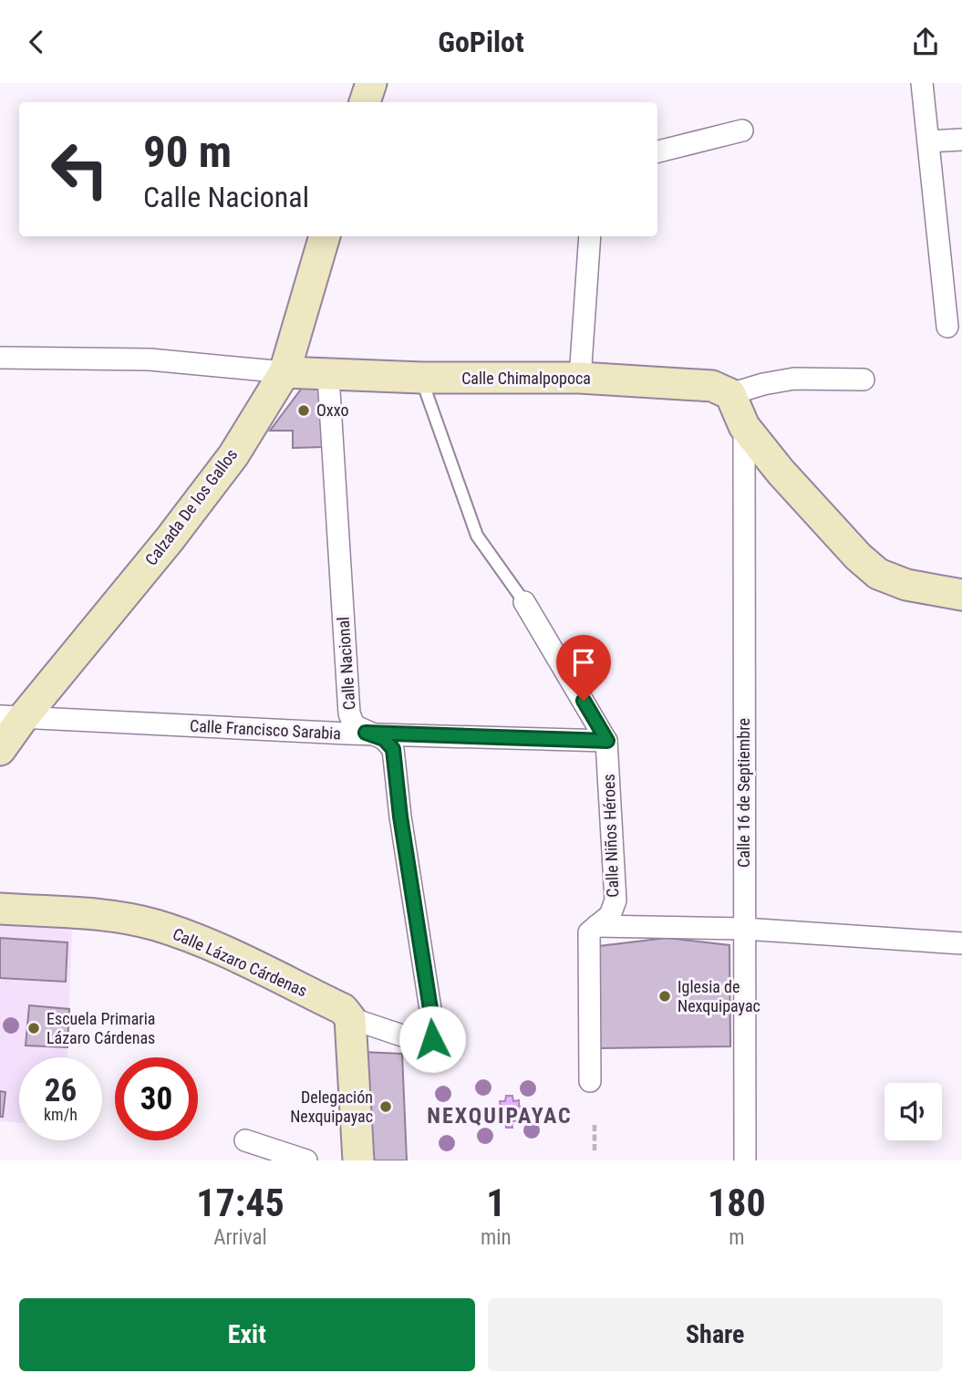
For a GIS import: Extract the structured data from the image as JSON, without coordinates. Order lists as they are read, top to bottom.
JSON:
{
  "streets": {
    "main road": ["Calle Chimalpopoca", "Calzada De los Gallos", "Calle Lázaro Cárdenas"],
    "street": [
      "Calle Nacional",
      "Calle Francisco Sarabia",
      "Calle 16 de Septiembre",
      "Calle Niños Héroes"
    ]
  },
  "crossings": [
    ["Calle Chimalpopoca", "Calzada De los Gallos"],
    ["Calle Chimalpopoca", "Calle Nacional"],
    ["Calzada De los Gallos", "Calle Francisco Sarabia"],
    ["Calle Nacional", "Calle Francisco Sarabia"],
    ["Calle Nacional", "Calle Lázaro Cárdenas"],
    ["Calle Francisco Sarabia", "Calle Niños Héroes"]
  ],
  "districts": ["NEXQUIPAYAC"],
  "places": [
    "Oxxo",
    "Iglesia de Nexquipayac",
    "Escuela Primaria Lázaro Cárdenas",
    "Delegación Nexquipayac"
  ],
  "page": {
    "header": "GoPilot",
    "turn": ["90 m", "Calle Nacional"],
    "speed": "26 km/h",
    "limit": "30",
    "eta": [
      "17:45",
      "Arrival",
      "1",
      "min",
      "180",
      "m"
    ],
    "buttons": ["Exit", "Share"]
  }
}
